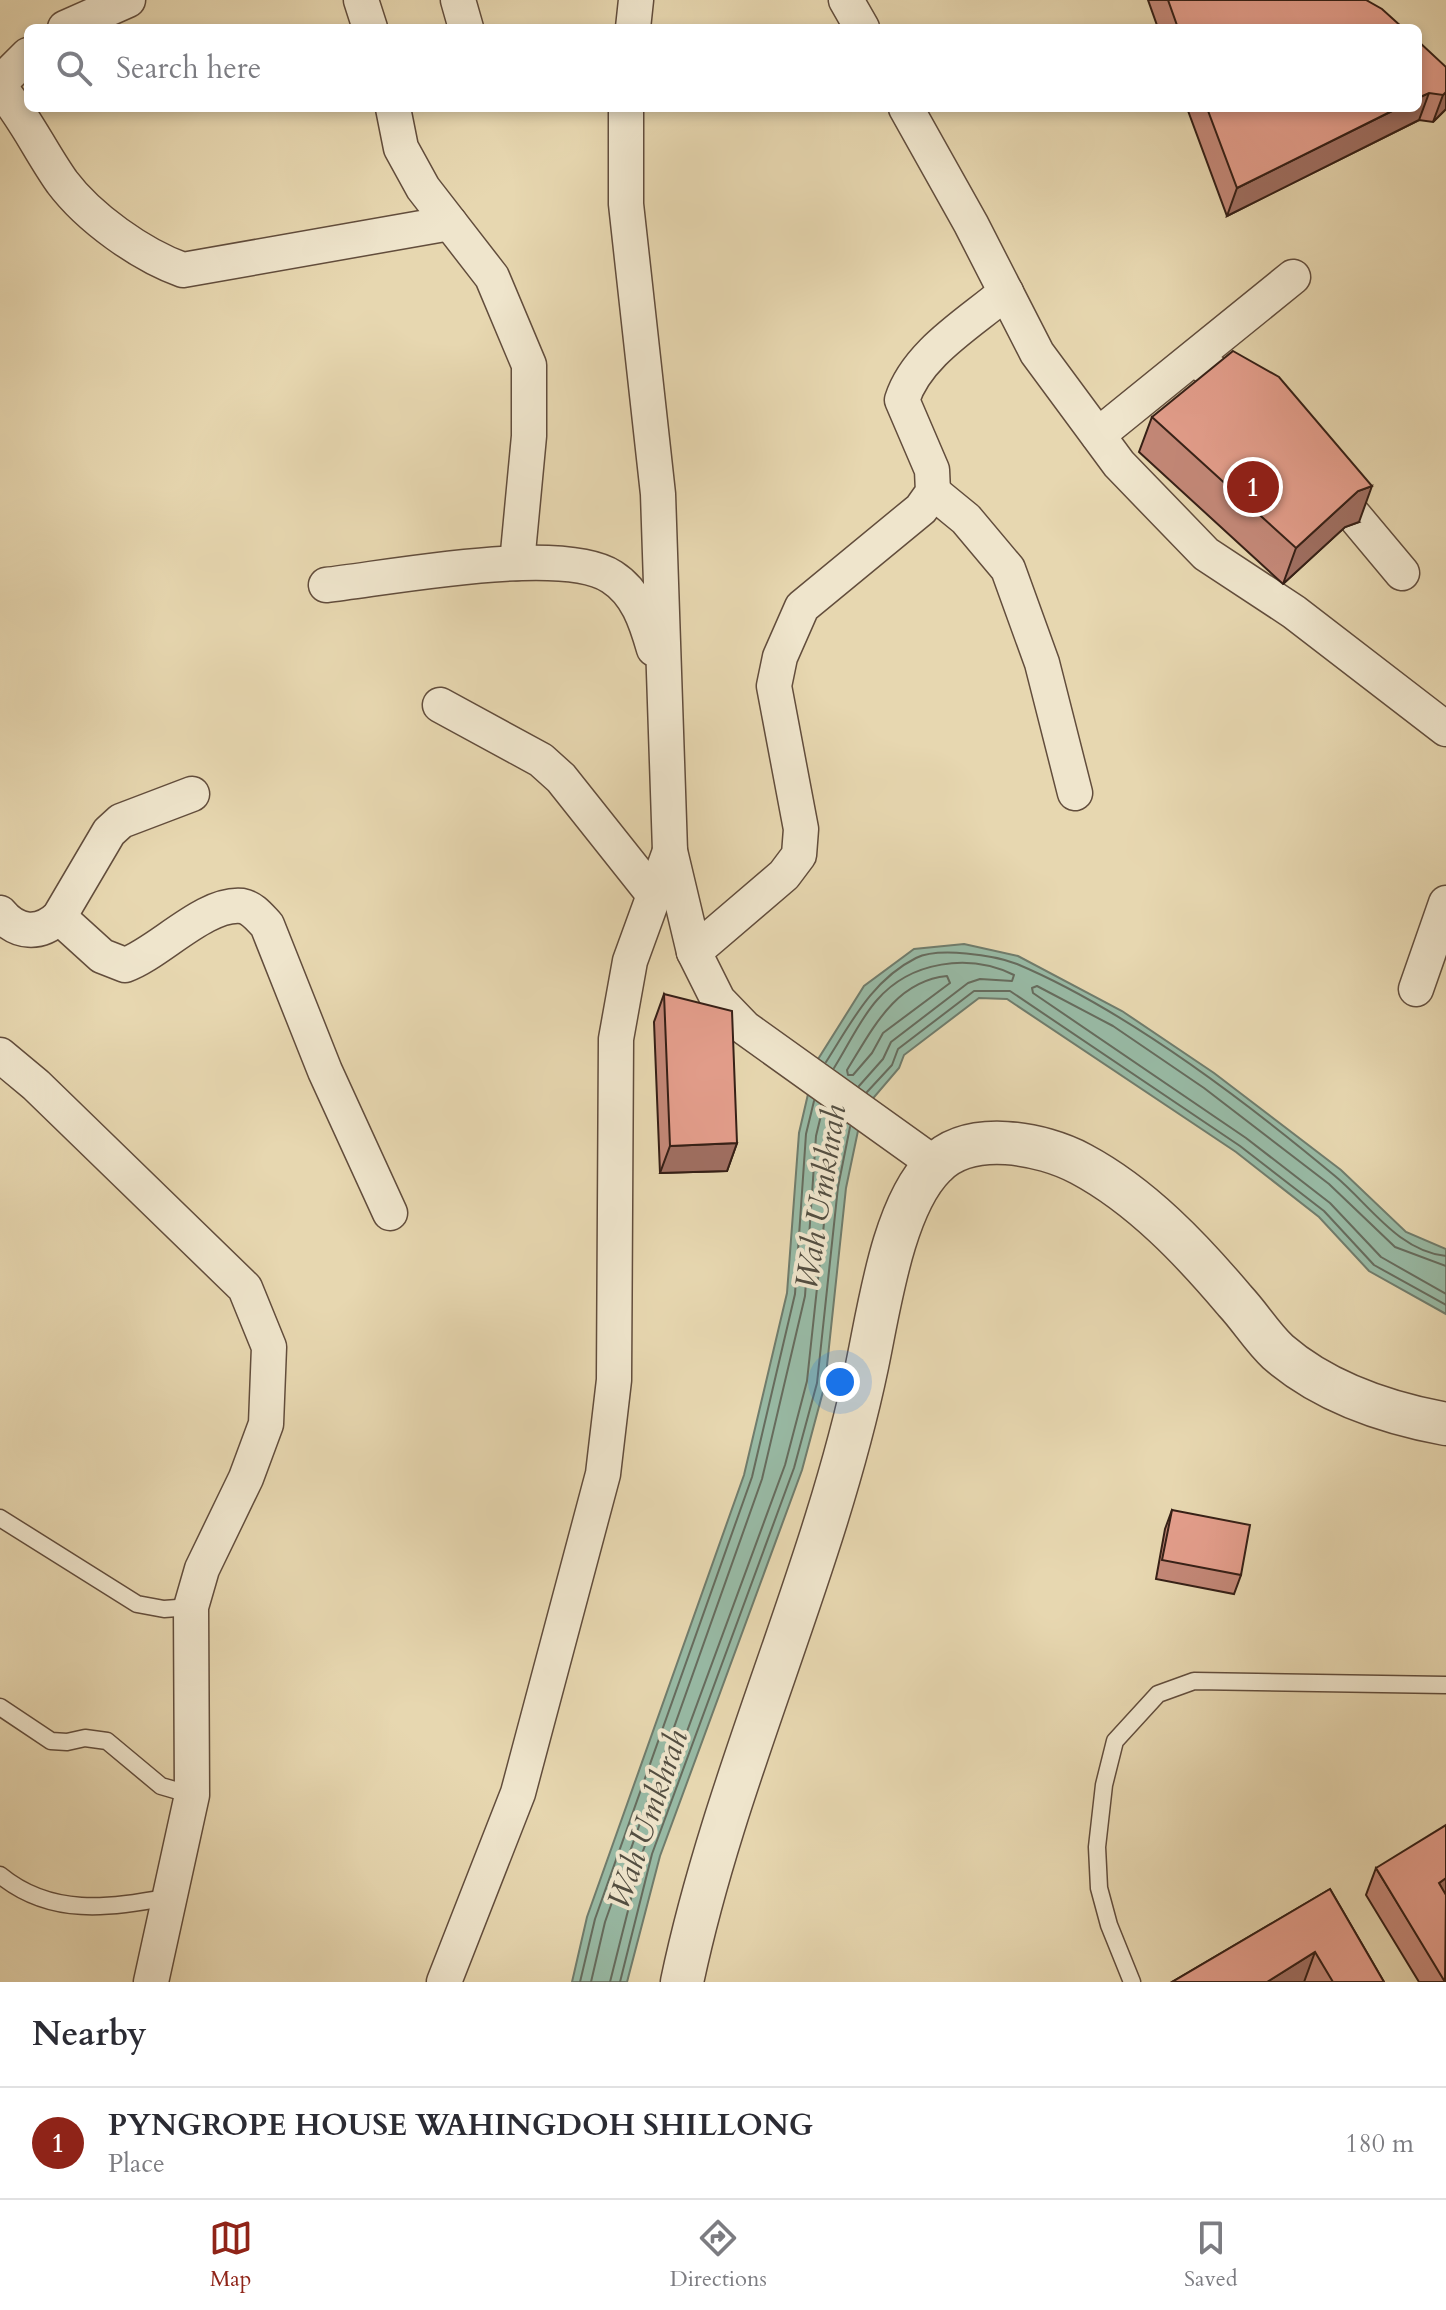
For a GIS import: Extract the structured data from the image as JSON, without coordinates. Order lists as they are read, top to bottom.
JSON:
{
  "water": ["Wah Umkhrah"],
  "page": {
    "search": "Search here",
    "pins": "1",
    "heading": "Nearby",
    "list": [
      {
        "mark": "1",
        "name": "PYNGROPE HOUSE WAHINGDOH SHILLONG",
        "note": "Place",
        "value": "180 m"
      }
    ],
    "nav": ["Map", "Directions", "Saved"]
  }
}
